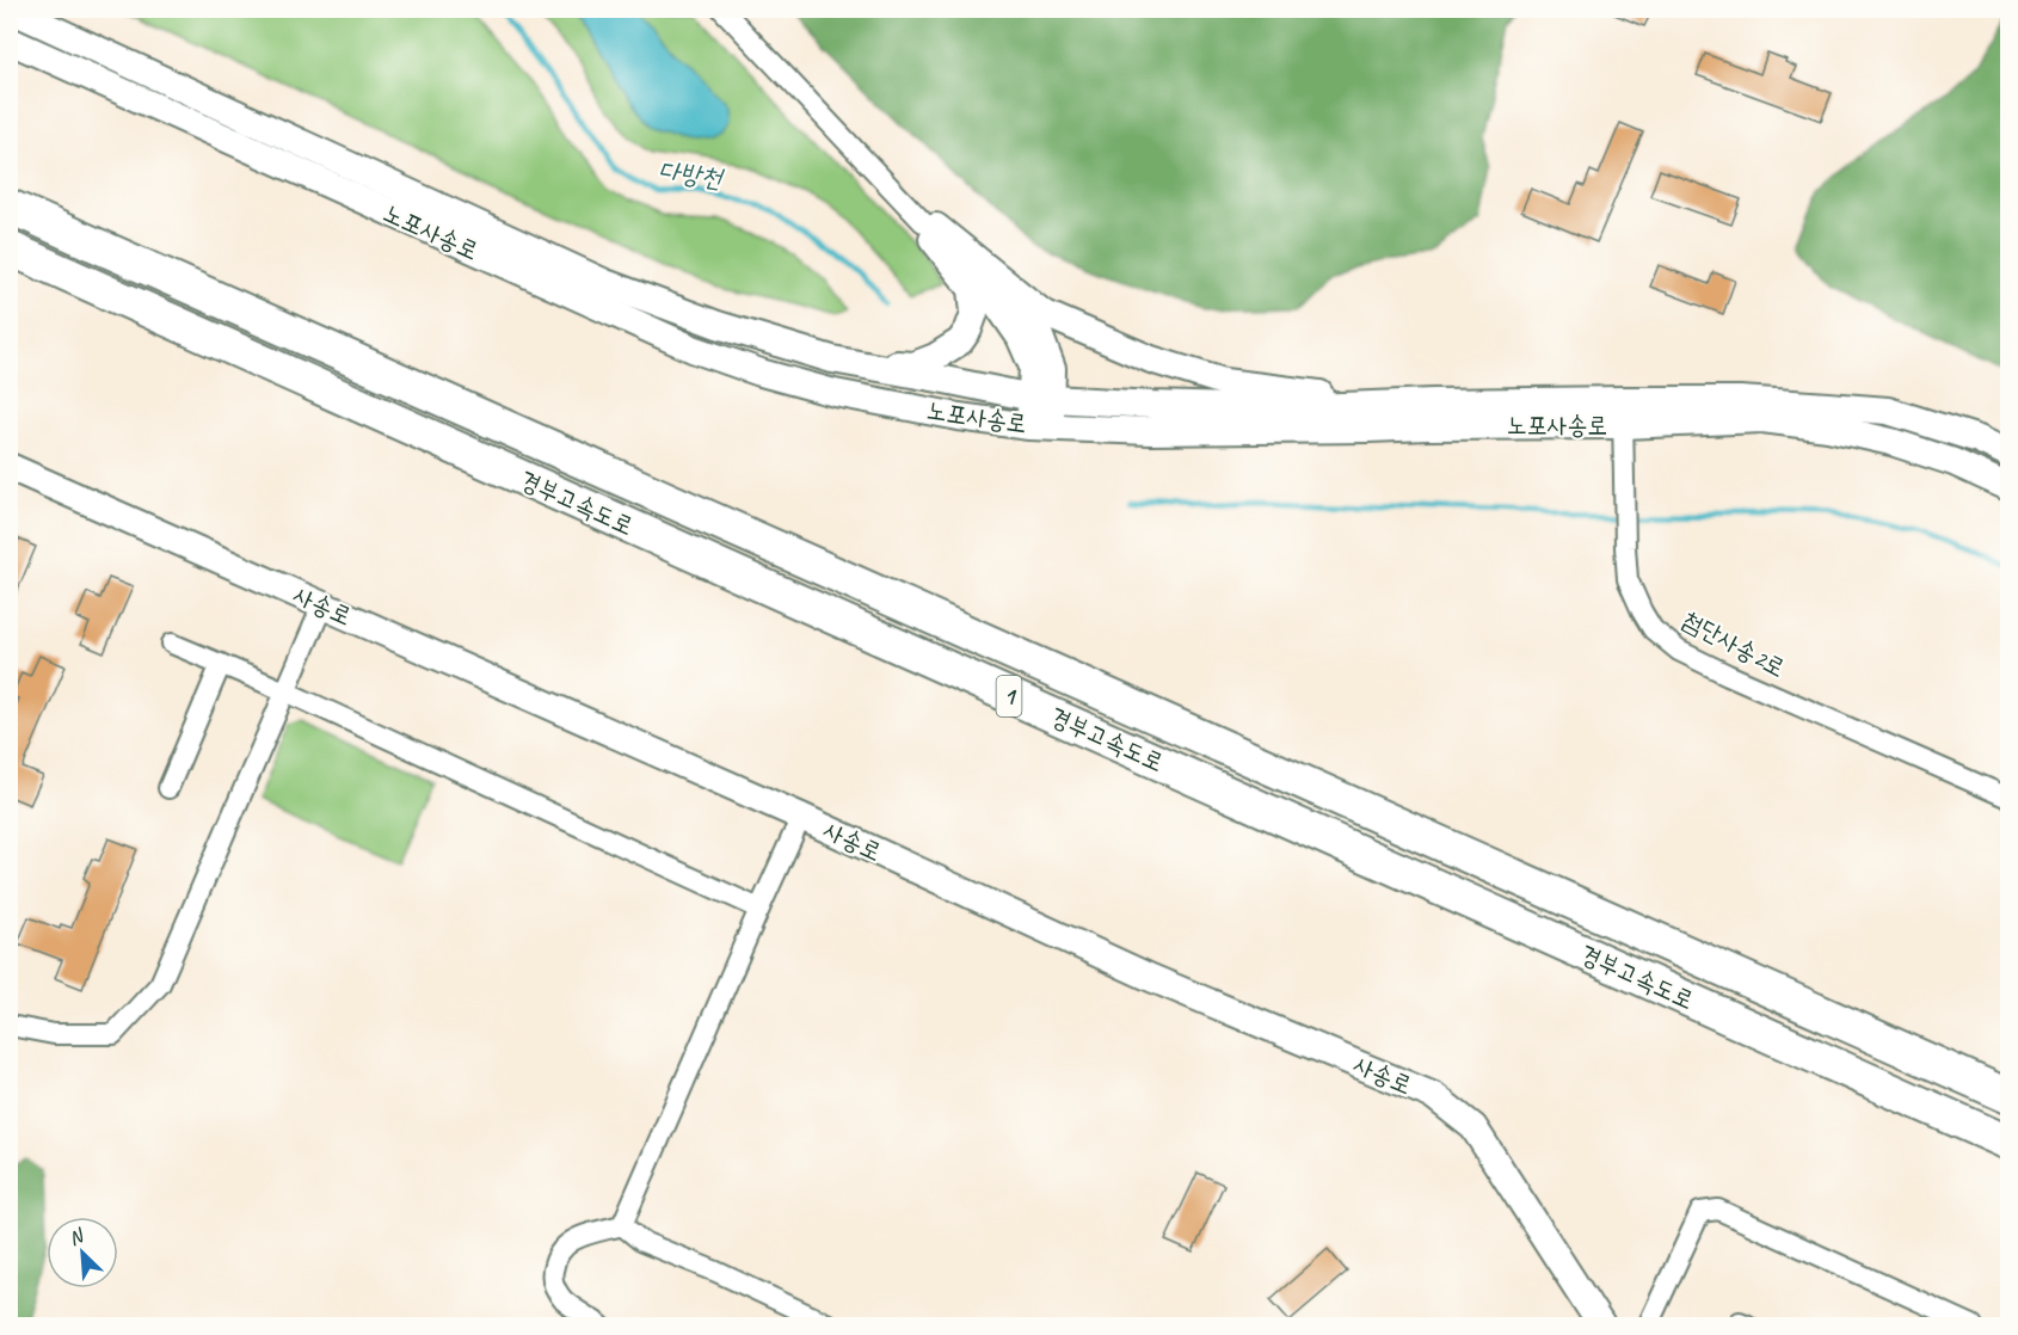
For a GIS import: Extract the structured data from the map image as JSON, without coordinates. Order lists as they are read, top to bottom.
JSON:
{
  "streets": {
    "highway": ["경부고속도로", "1"],
    "main road": ["노포사송로", "사송로"],
    "street": ["첨단사송2로"]
  },
  "crossings": [
    ["노포사송로", "첨단사송2로"]
  ],
  "water": ["다방천"],
  "north": "top left"
}
